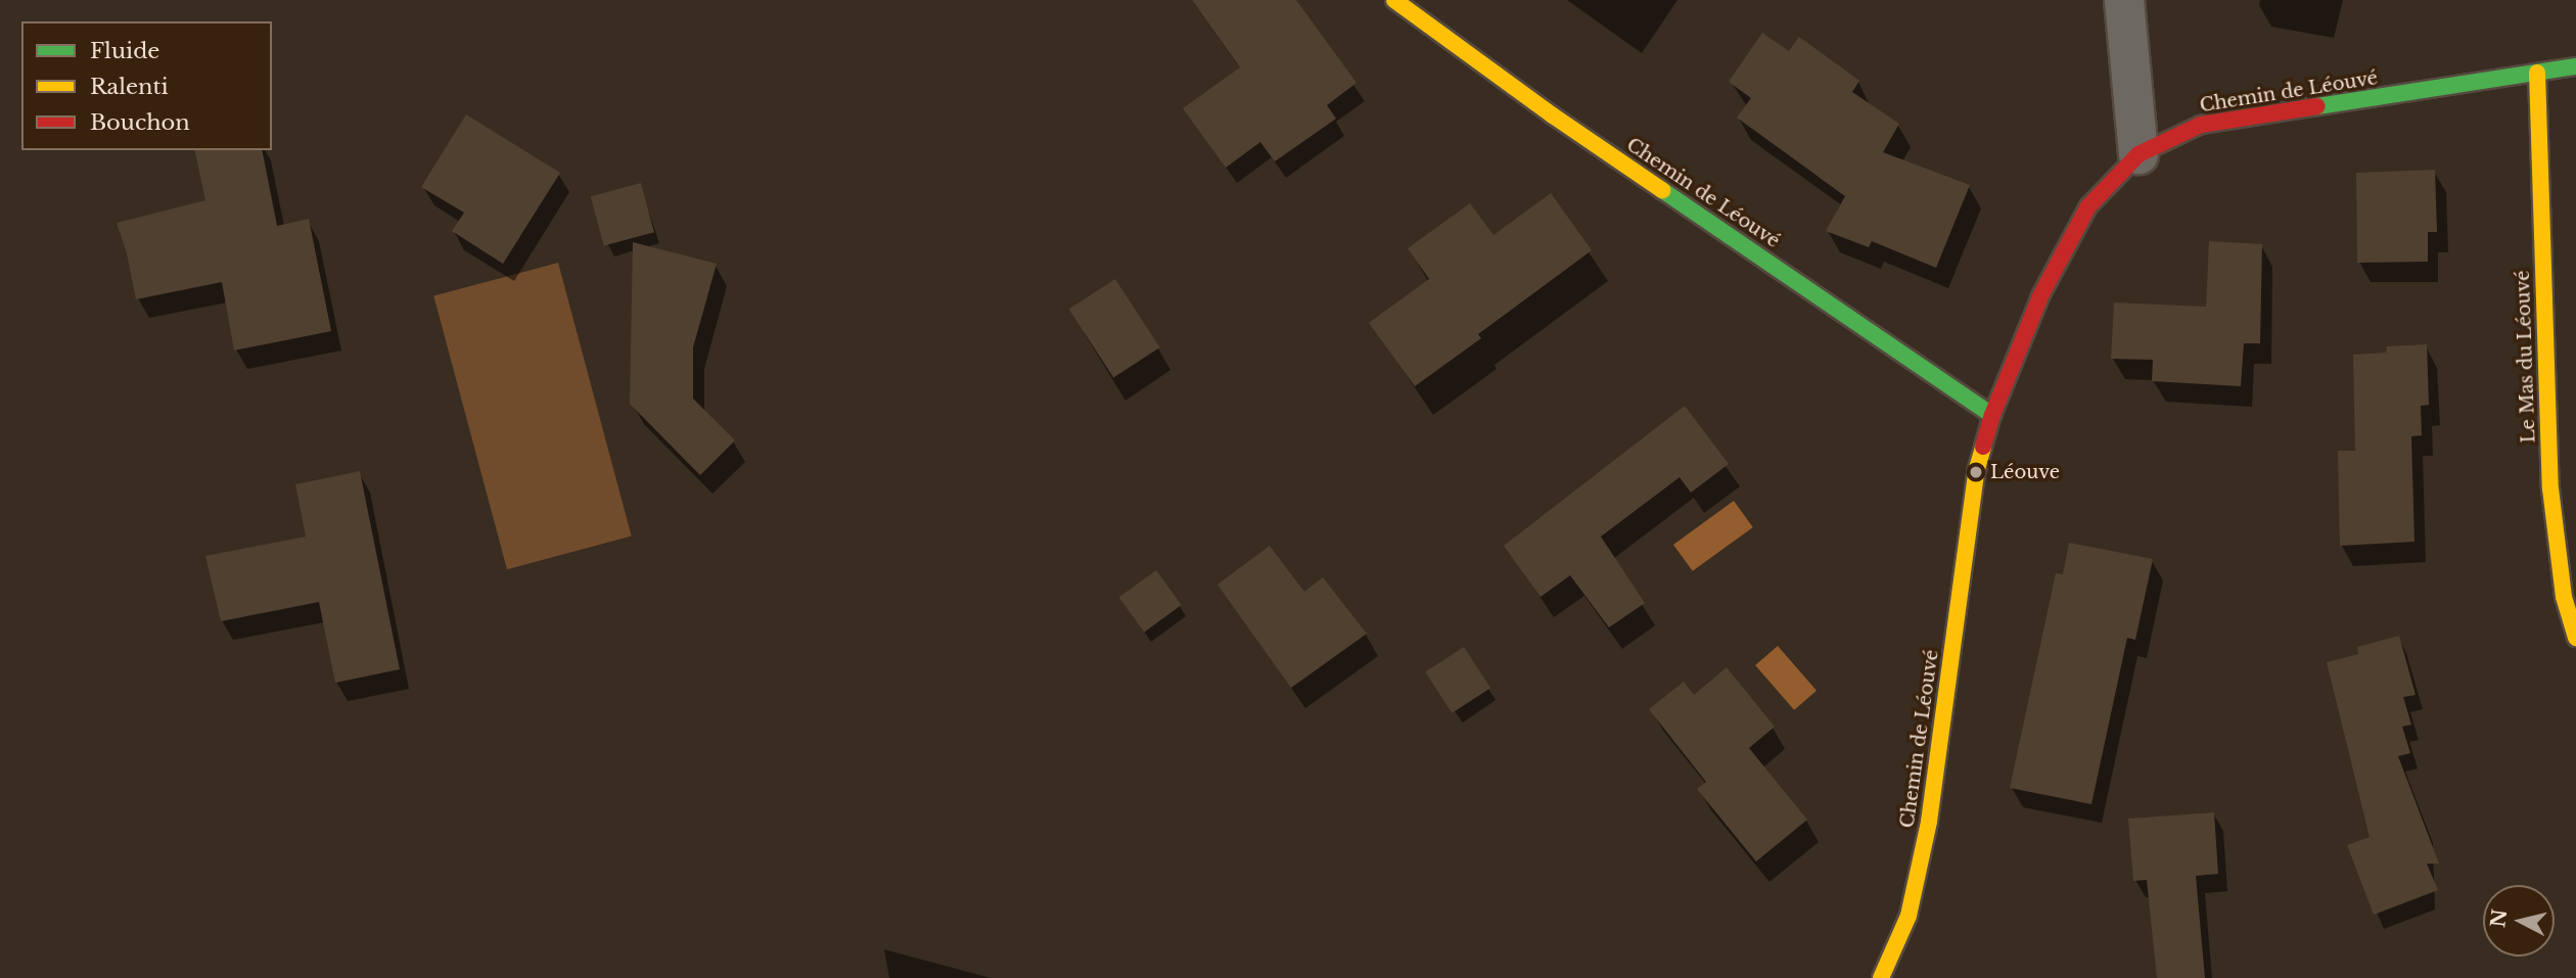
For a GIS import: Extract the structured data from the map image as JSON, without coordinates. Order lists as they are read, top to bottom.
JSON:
{
  "streets": {
    "street": ["Chemin de Léouvé", "Le Mas du Léouvé"]
  },
  "crossings": [
    ["Chemin de Léouvé", "Le Mas du Léouvé"]
  ],
  "places": ["Léouve"],
  "legend": ["Fluide", "Ralenti", "Bouchon"],
  "north": "left"
}
